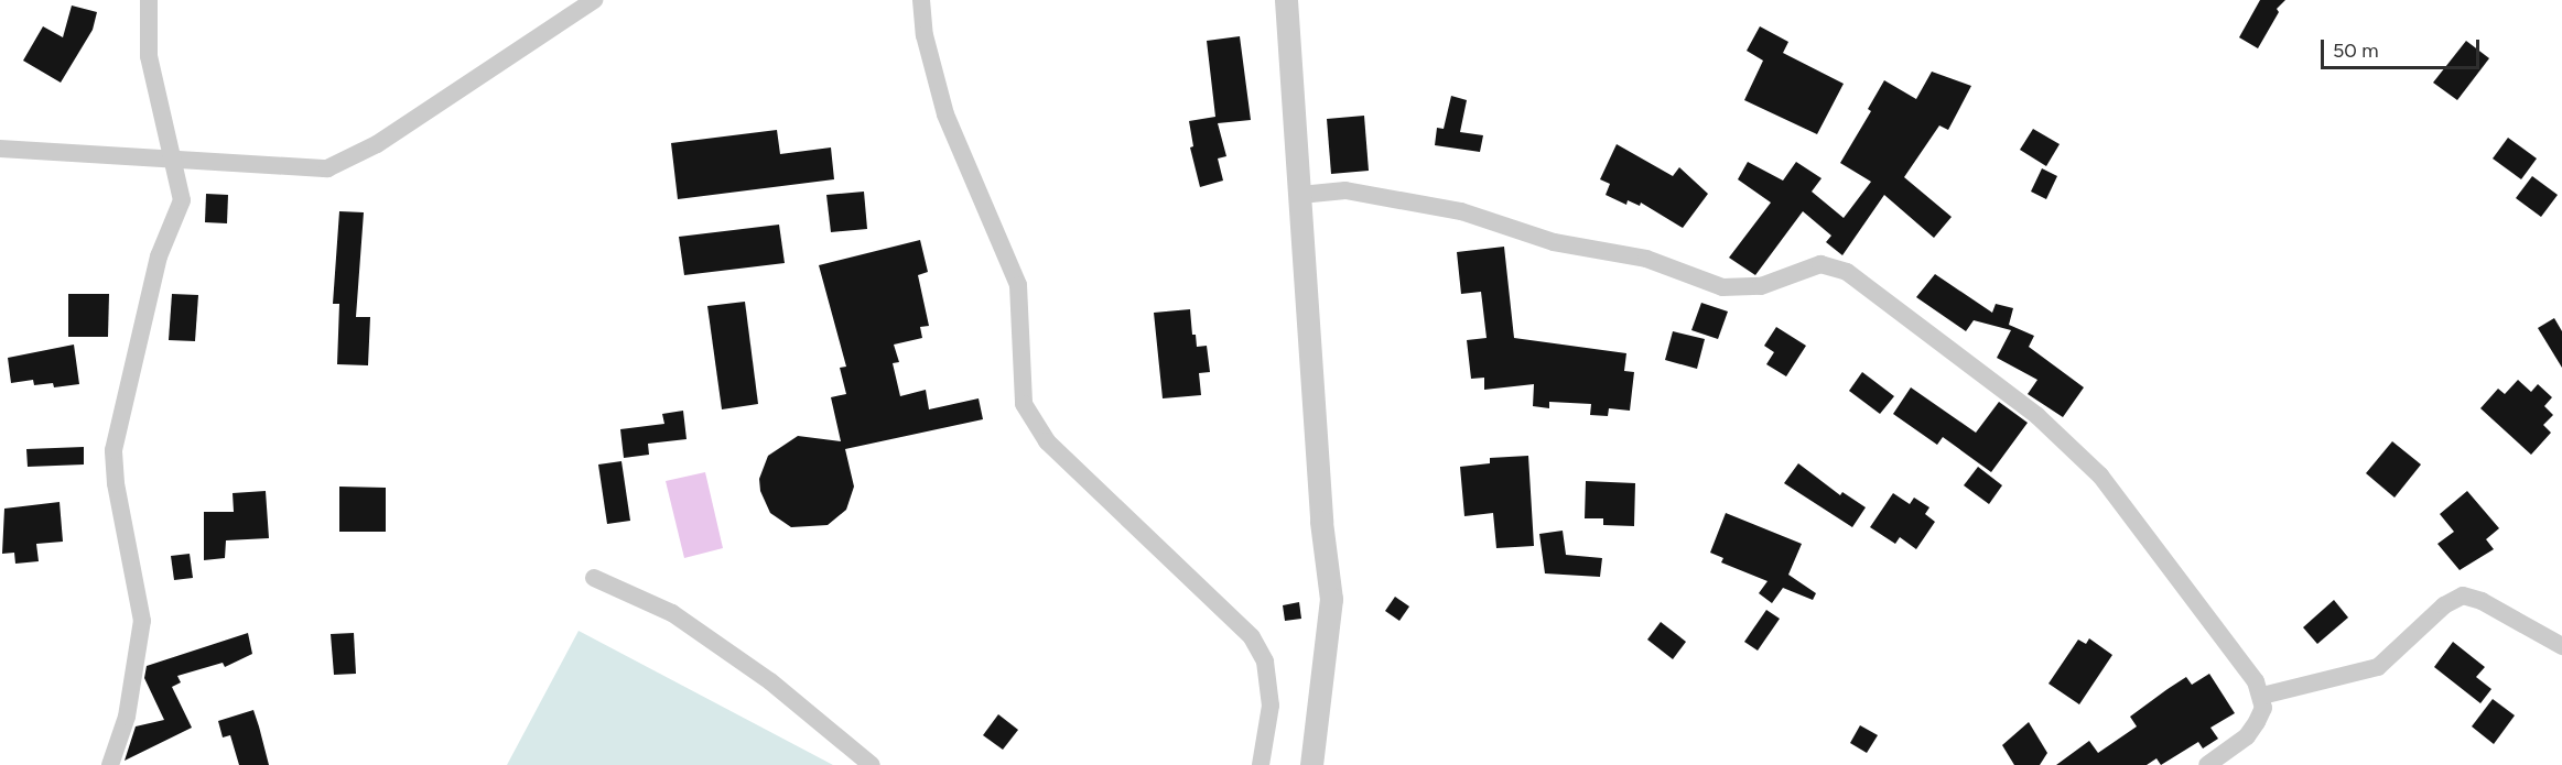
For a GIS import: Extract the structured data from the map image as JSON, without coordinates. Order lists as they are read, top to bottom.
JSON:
{
  "scale_bar": "50 m"
}
